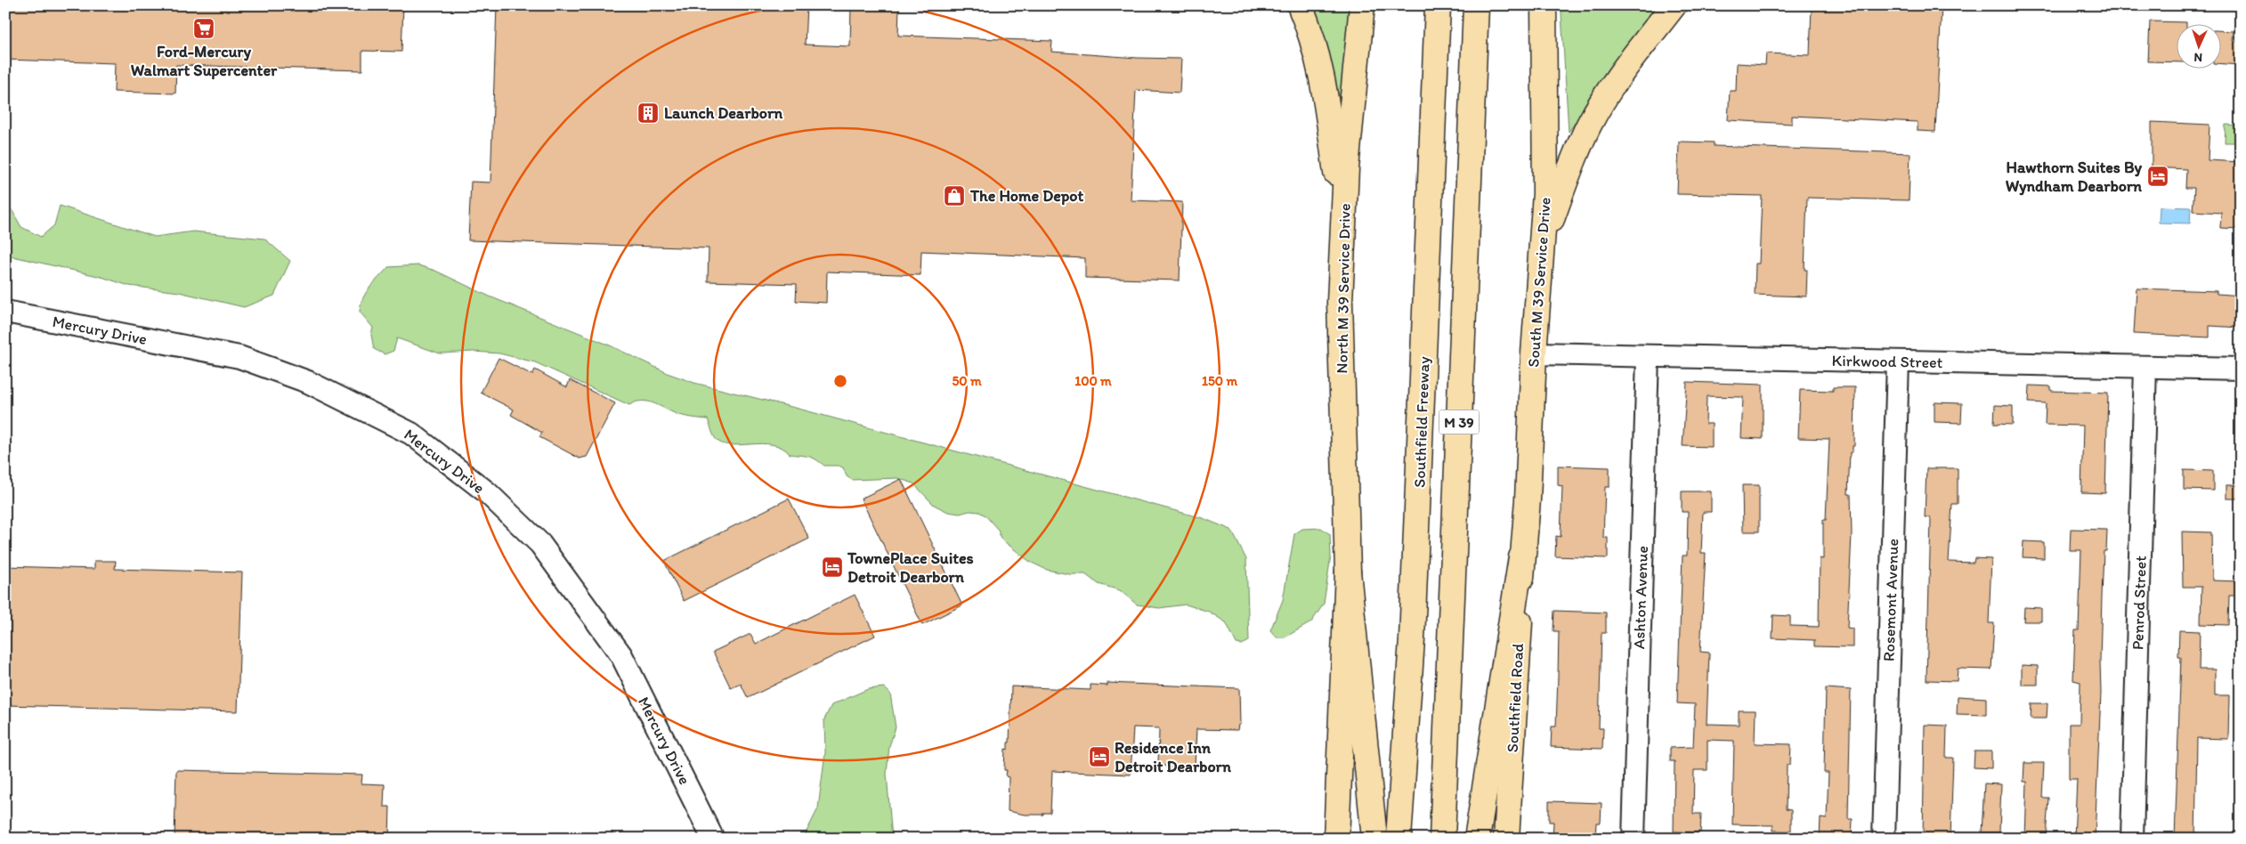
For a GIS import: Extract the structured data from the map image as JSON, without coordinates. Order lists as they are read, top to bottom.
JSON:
{
  "streets": {
    "main road": [
      "South M 39 Service Drive",
      "North M 39 Service Drive",
      "Southfield Freeway",
      "M 39",
      "Southfield Road"
    ],
    "street": [
      "Mercury Drive",
      "Kirkwood Street",
      "Ashton Avenue",
      "Rosemont Avenue",
      "Penrod Street"
    ]
  },
  "crossings": [
    ["South M 39 Service Drive", "Kirkwood Street"],
    ["South M 39 Service Drive", "Southfield Road"],
    ["Kirkwood Street", "Ashton Avenue"],
    ["Kirkwood Street", "Rosemont Avenue"],
    ["Kirkwood Street", "Penrod Street"]
  ],
  "places": {
    "supermarket": ["Ford-Mercury Walmart Supercenter"],
    "building": ["Launch Dearborn"],
    "hotel": ["Hawthorn Suites By Wyndham Dearborn", "TownePlace Suites Detroit Dearborn", "Residence Inn Detroit Dearborn"],
    "shop": ["The Home Depot"]
  },
  "north": "bottom",
  "rings": ["50 m", "100 m", "150 m"]
}
